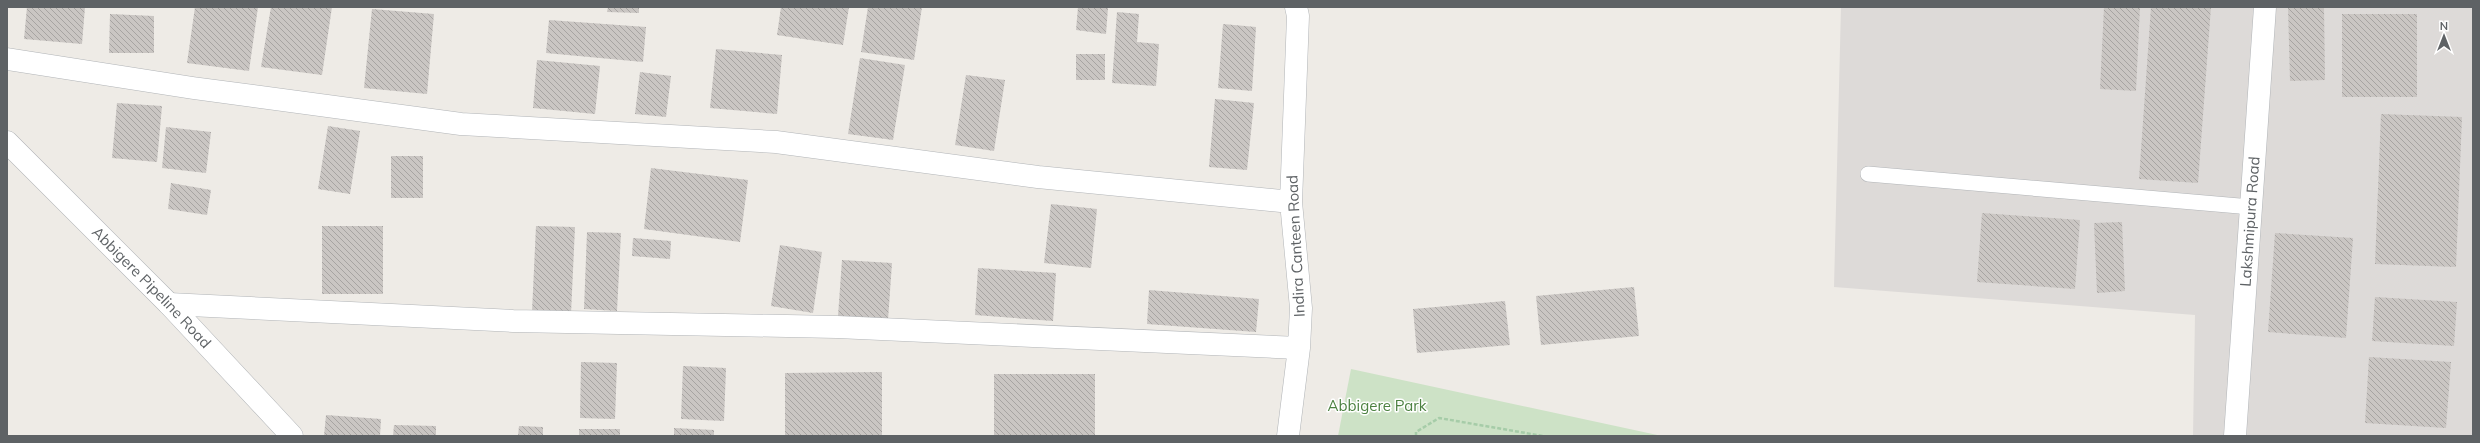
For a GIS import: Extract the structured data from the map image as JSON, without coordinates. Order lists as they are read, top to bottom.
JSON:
{
  "streets": {
    "street": ["Lakshmipura Road", "Indira Canteen Road", "Abbigere Pipeline Road"]
  },
  "parks": ["Abbigere Park"],
  "north": "top"
}
